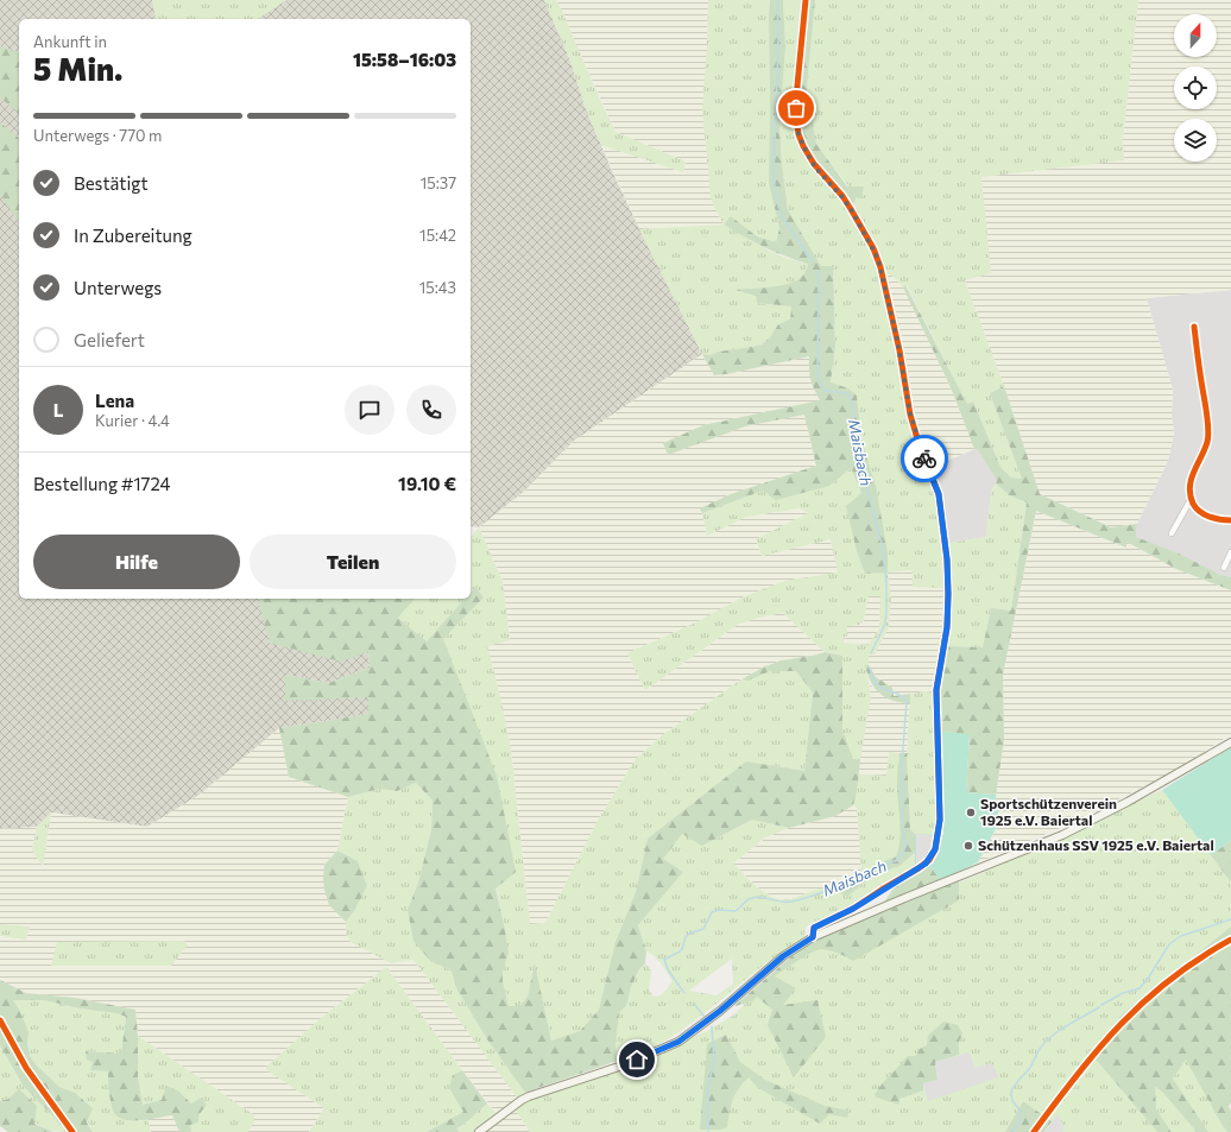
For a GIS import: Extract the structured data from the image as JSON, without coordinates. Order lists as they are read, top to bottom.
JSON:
{
  "water": ["Maisbach"],
  "places": ["Sportschützenverein 1925 e.V. Baiertal", "Schützenhaus SSV 1925 e.V. Baiertal"],
  "north": "top",
  "page": {
    "heading": ["5 Min.", "Ankunft in", "15:58–16:03"],
    "panel": [
      "Lena",
      "Kurier · 4.4",
      "Bestellung #1724",
      "19.10 €"
    ],
    "bar": "Unterwegs · 770 m",
    "list": [
      ["Bestätigt", "15:37"],
      ["In Zubereitung", "15:42"],
      ["Unterwegs", "15:43"],
      "Geliefert"
    ],
    "round": "L",
    "buttons": ["Hilfe", "Teilen"]
  }
}
